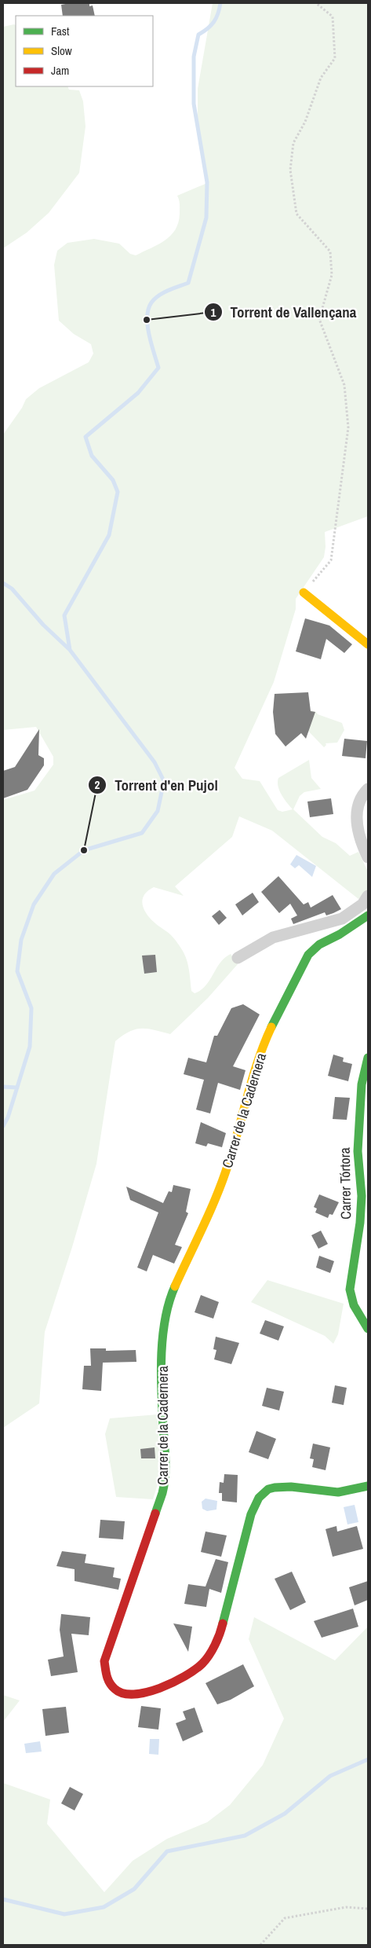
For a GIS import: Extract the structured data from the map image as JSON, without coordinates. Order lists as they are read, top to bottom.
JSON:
{
  "streets": {
    "street": ["Carrer de la Cadernera", "Carrer Tórtora"]
  },
  "places": ["Torrent de Vallençana", "Torrent d'en Pujol"],
  "legend": ["Fast", "Slow", "Jam"]
}
